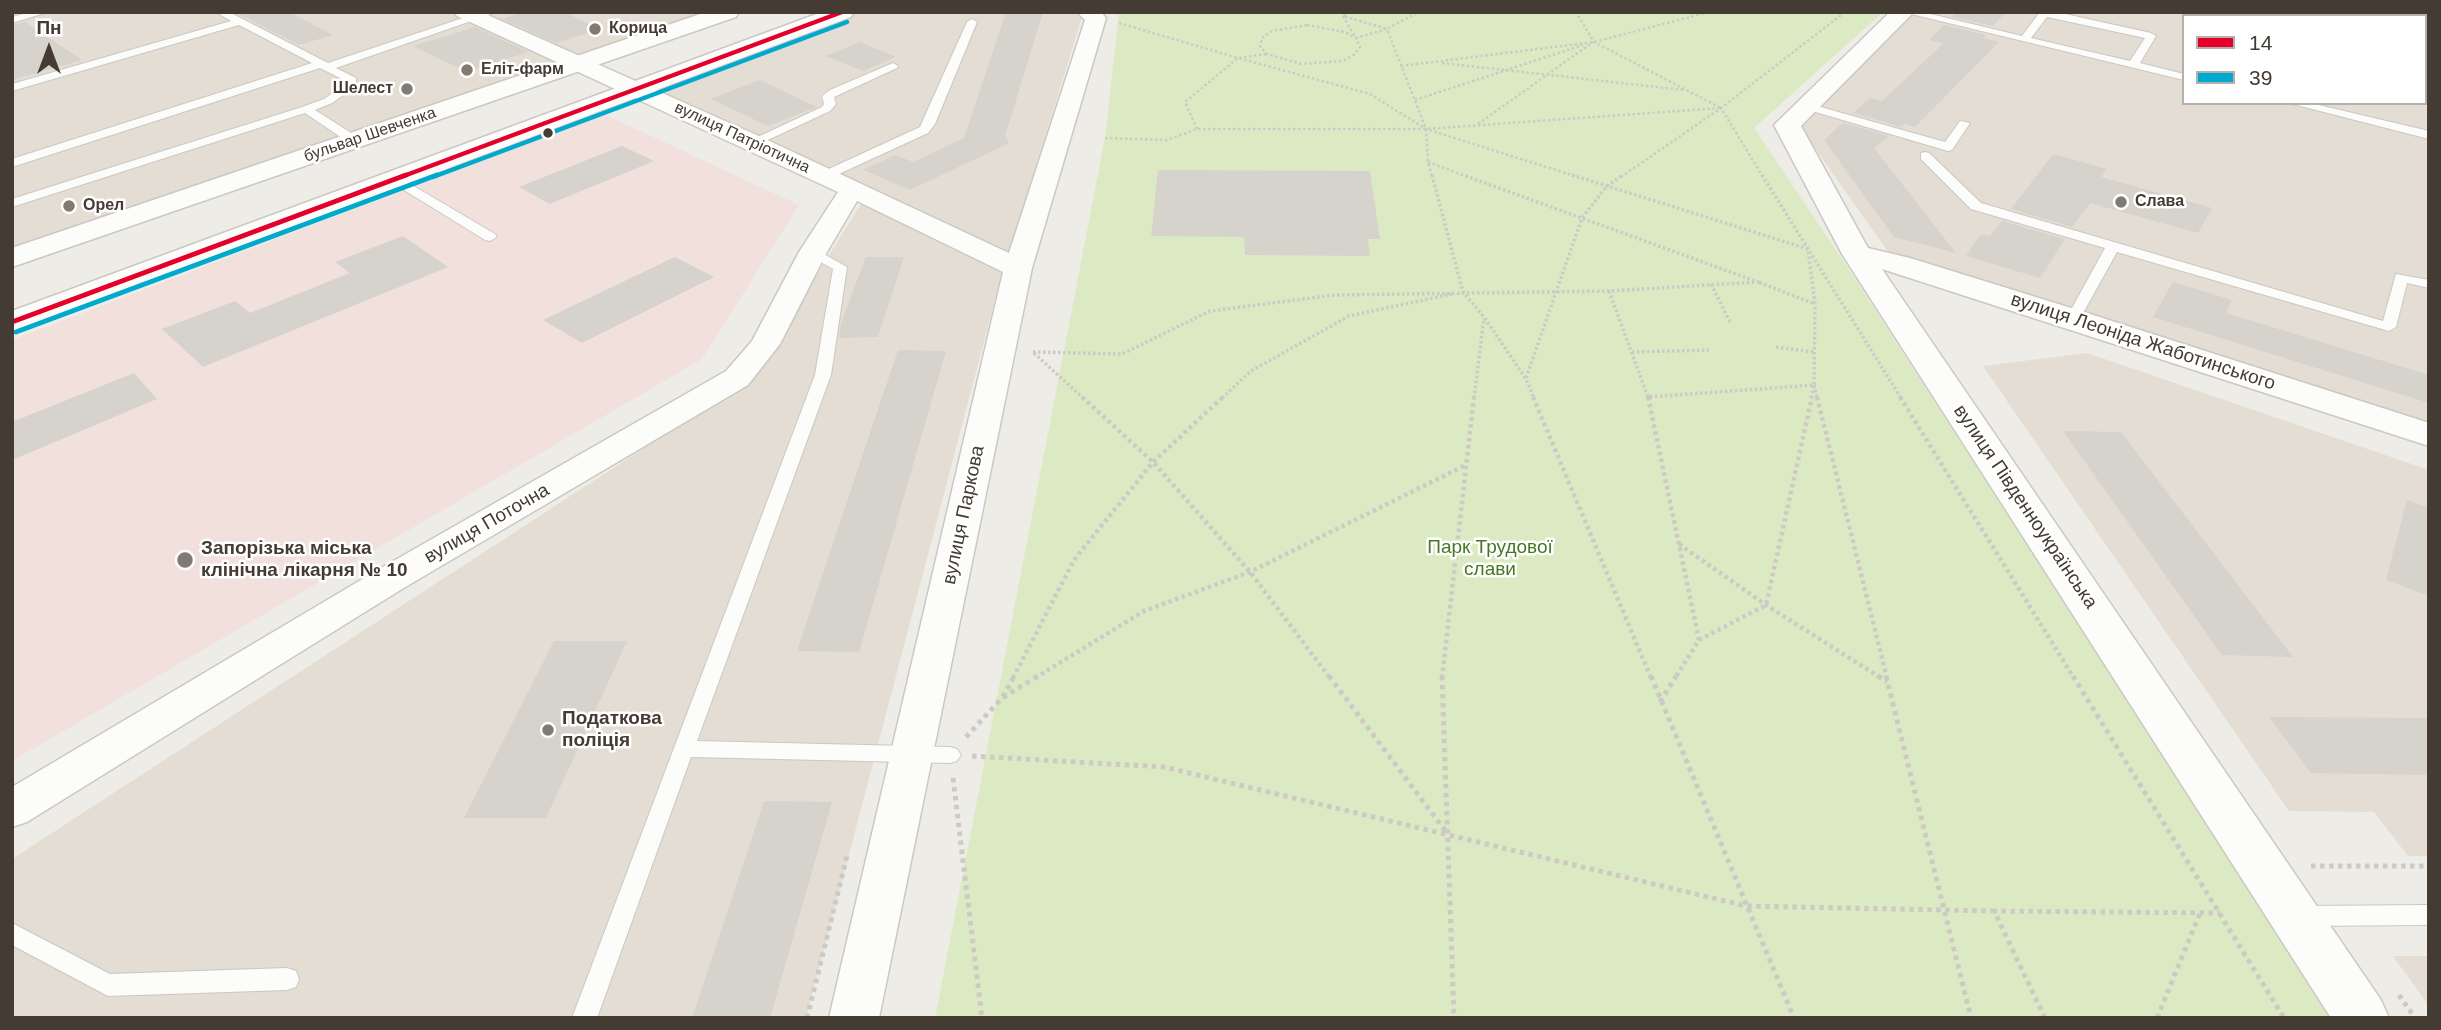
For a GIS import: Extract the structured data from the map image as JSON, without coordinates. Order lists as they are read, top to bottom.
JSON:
{
  "streets": {
    "street": [
      "бульвар Шевченка",
      "вулиця Патріотична",
      "вулиця Леоніда Жаботинського",
      "вулиця Південноукраїнська",
      "вулиця Паркова",
      "вулиця Поточна"
    ]
  },
  "crossings": [
    ["бульвар Шевченка", "вулиця Патріотична"],
    ["вулиця Патріотична", "вулиця Паркова"],
    ["вулиця Патріотична", "вулиця Поточна"],
    ["вулиця Леоніда Жаботинського", "вулиця Південноукраїнська"]
  ],
  "parks": ["Парк Трудової слави"],
  "places": [
    "Корица",
    "Еліт-фарм",
    "Шелест",
    "Слава",
    "Орел",
    "Запорізька міська клінічна лікарня № 10",
    "Податкова поліція"
  ],
  "lines": ["transit line 14", "transit line 39"],
  "legend": ["14", "39"],
  "north": "top"
}
